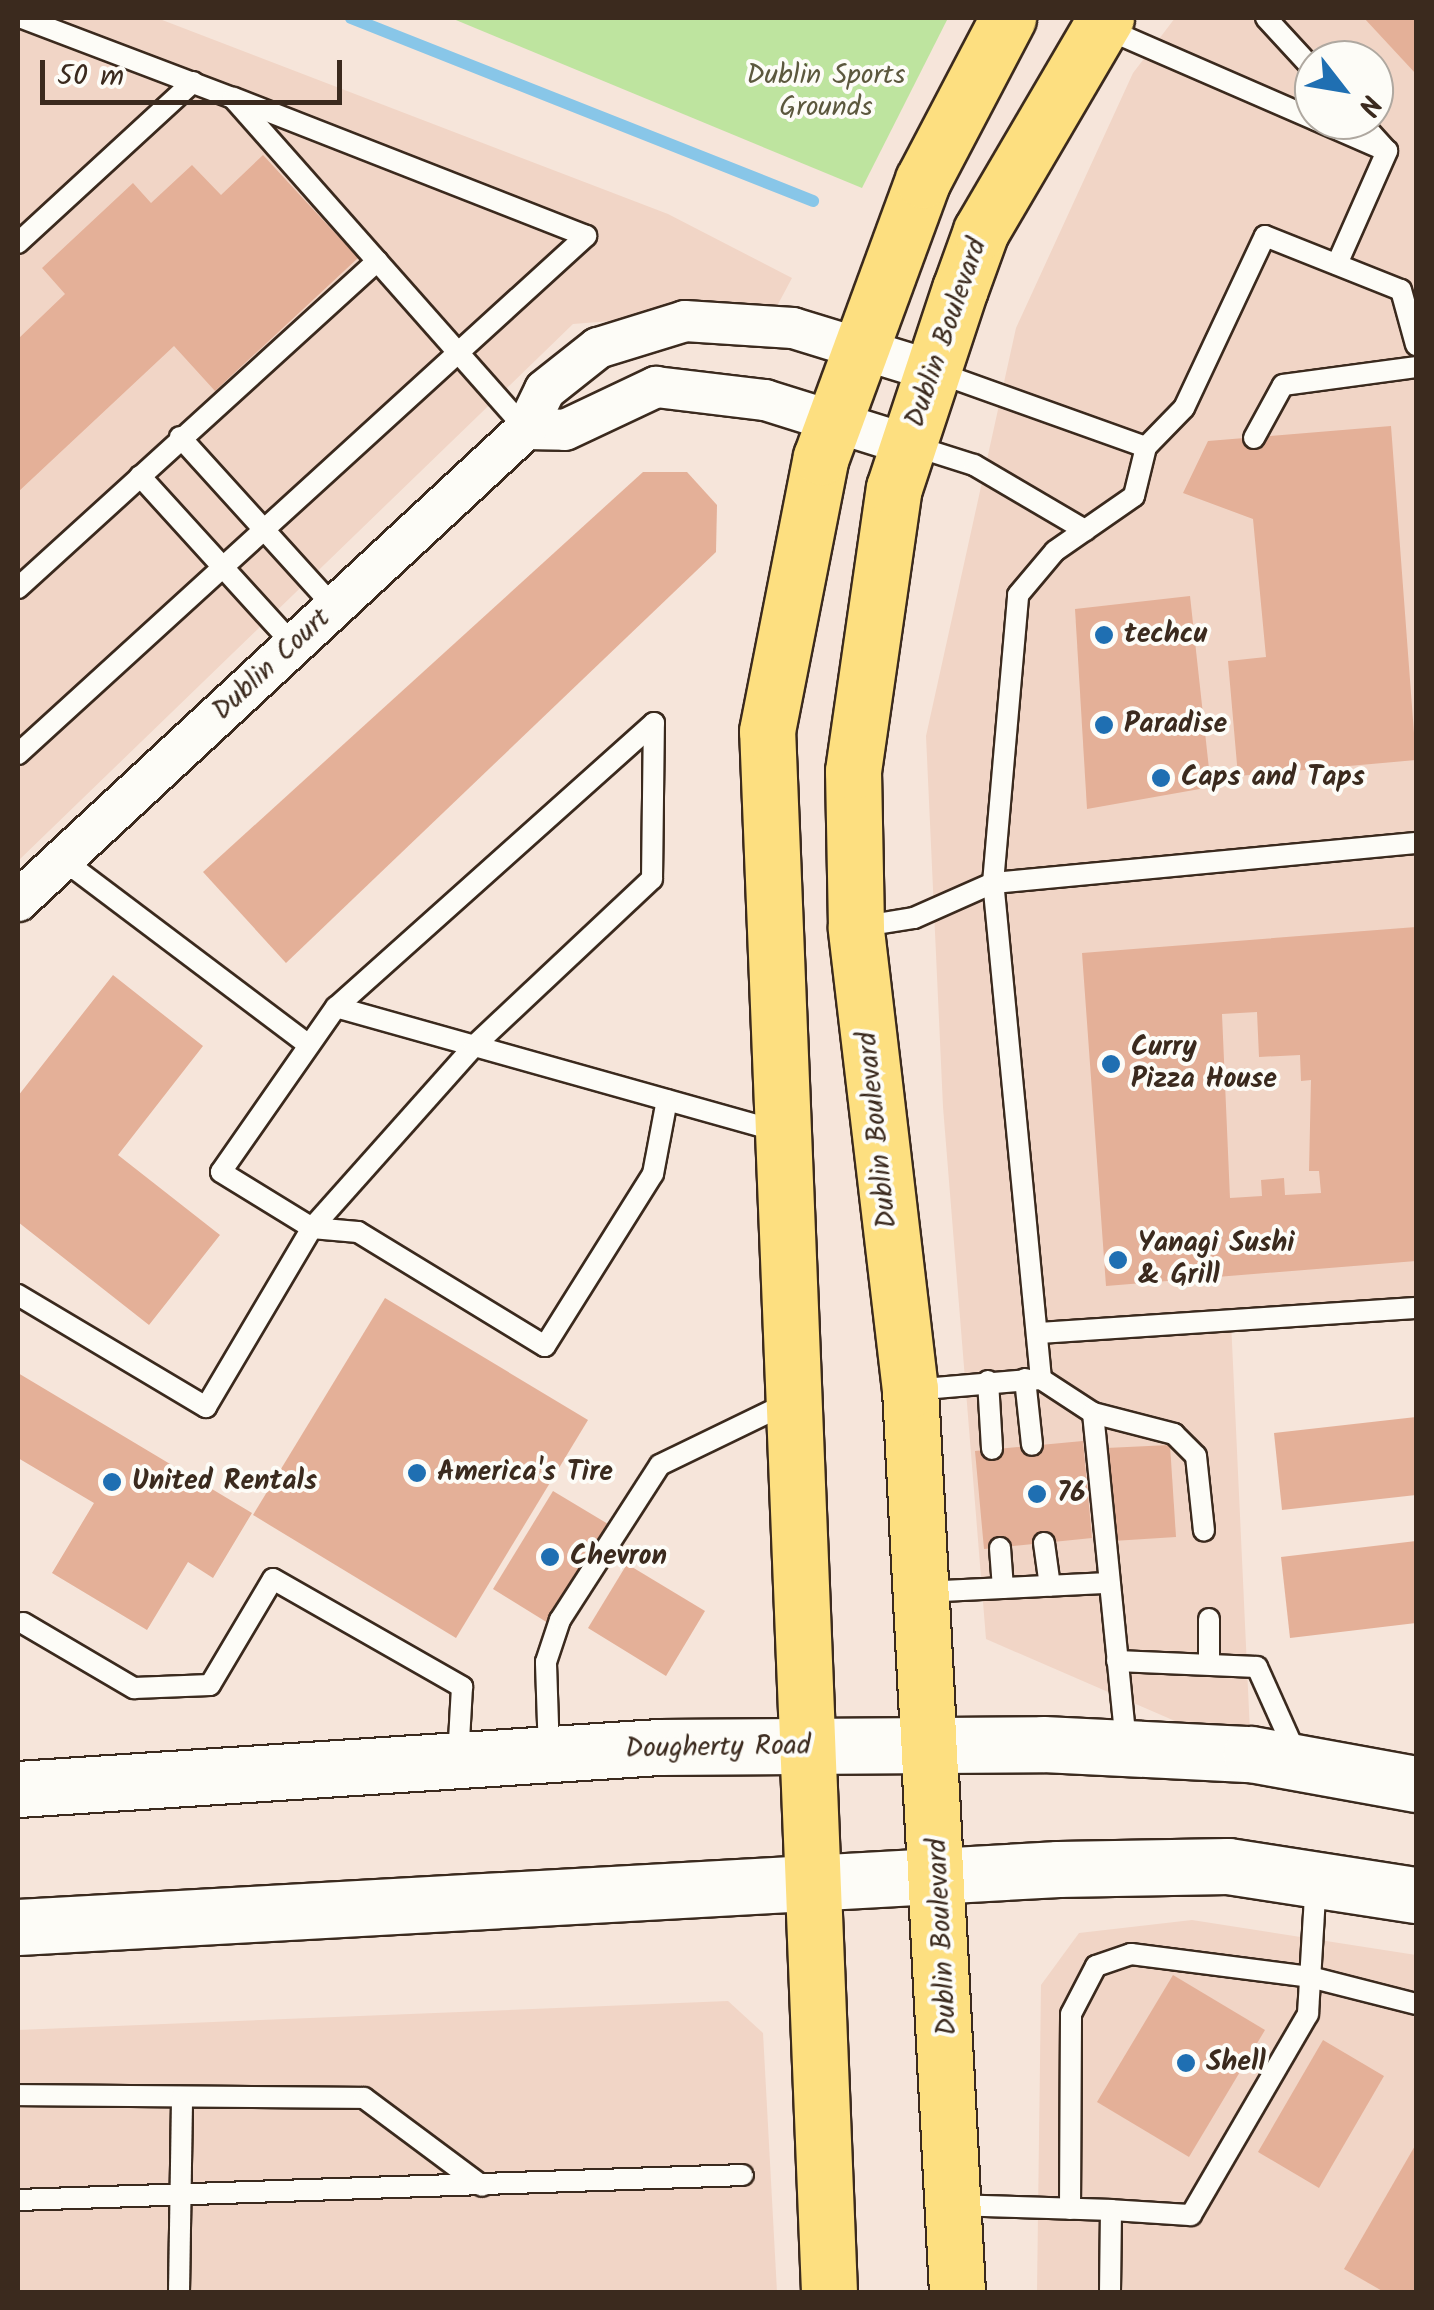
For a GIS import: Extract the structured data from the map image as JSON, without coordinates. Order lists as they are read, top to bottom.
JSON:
{
  "streets": {
    "main road": ["Dublin Boulevard", "Dougherty Road"],
    "street": ["Dublin Court"]
  },
  "crossings": [
    ["Dublin Boulevard", "Dublin Court"],
    ["Dublin Boulevard", "Dougherty Road"]
  ],
  "parks": ["Dublin Sports Grounds"],
  "places": [
    "techcu",
    "Paradise",
    "Caps and Taps",
    "Curry Pizza House",
    "Yanagi Sushi & Grill",
    "America's Tire",
    "United Rentals",
    "76",
    "Chevron",
    "Shell"
  ],
  "scale_bar": "50 m",
  "north": "bottom right"
}
